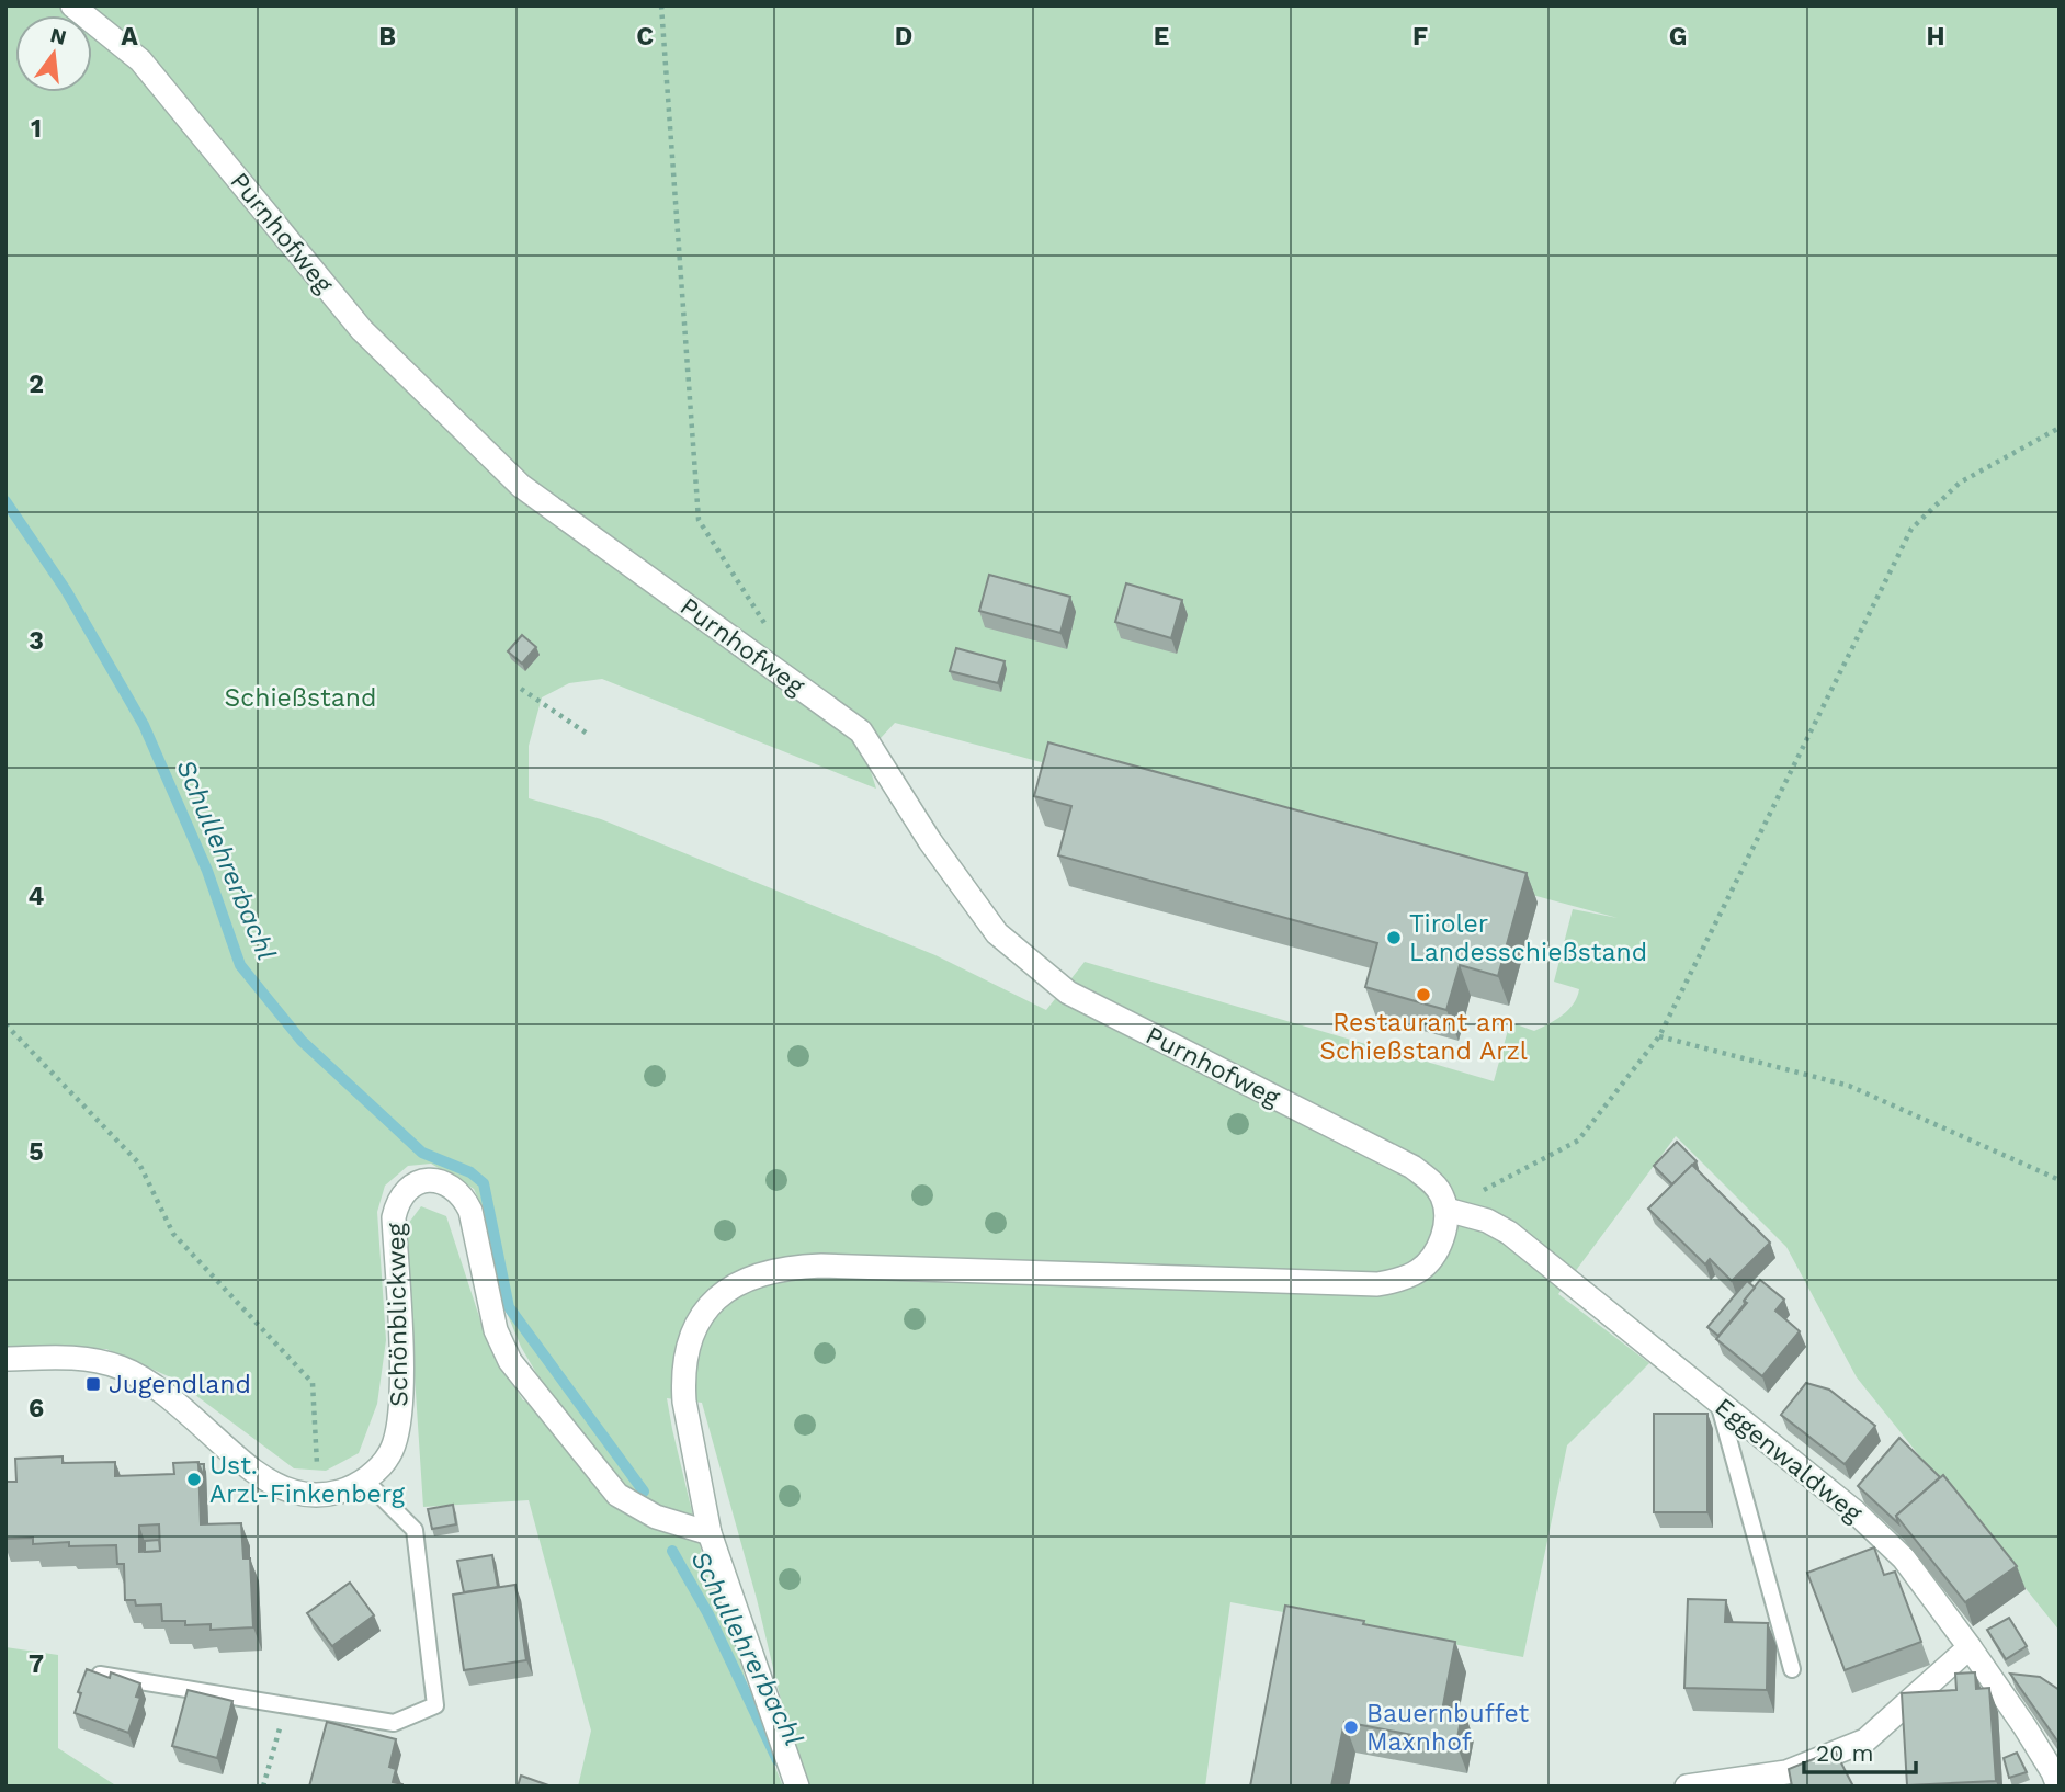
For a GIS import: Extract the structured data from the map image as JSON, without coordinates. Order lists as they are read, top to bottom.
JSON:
{
  "streets": {
    "street": ["Purnhofweg", "Schönblickweg", "Eggenwaldweg"]
  },
  "crossings": [
    ["Purnhofweg", "Eggenwaldweg"]
  ],
  "water": ["Schullehrerbachl"],
  "parks": ["Schießstand"],
  "places": {
    "other": [
      "Tiroler Landesschießstand",
      "Restaurant am Schießstand Arzl",
      "Ust. Arzl-Finkenberg",
      "Bauernbuffet Maxnhof"
    ],
    "transit": ["Jugendland"]
  },
  "scale_bar": "20 m",
  "north": "top",
  "grid": {
    "columns": [
      "A",
      "B",
      "C",
      "D",
      "E",
      "F",
      "G",
      "H"
    ],
    "rows": [
      "1",
      "2",
      "3",
      "4",
      "5",
      "6",
      "7"
    ]
  }
}
